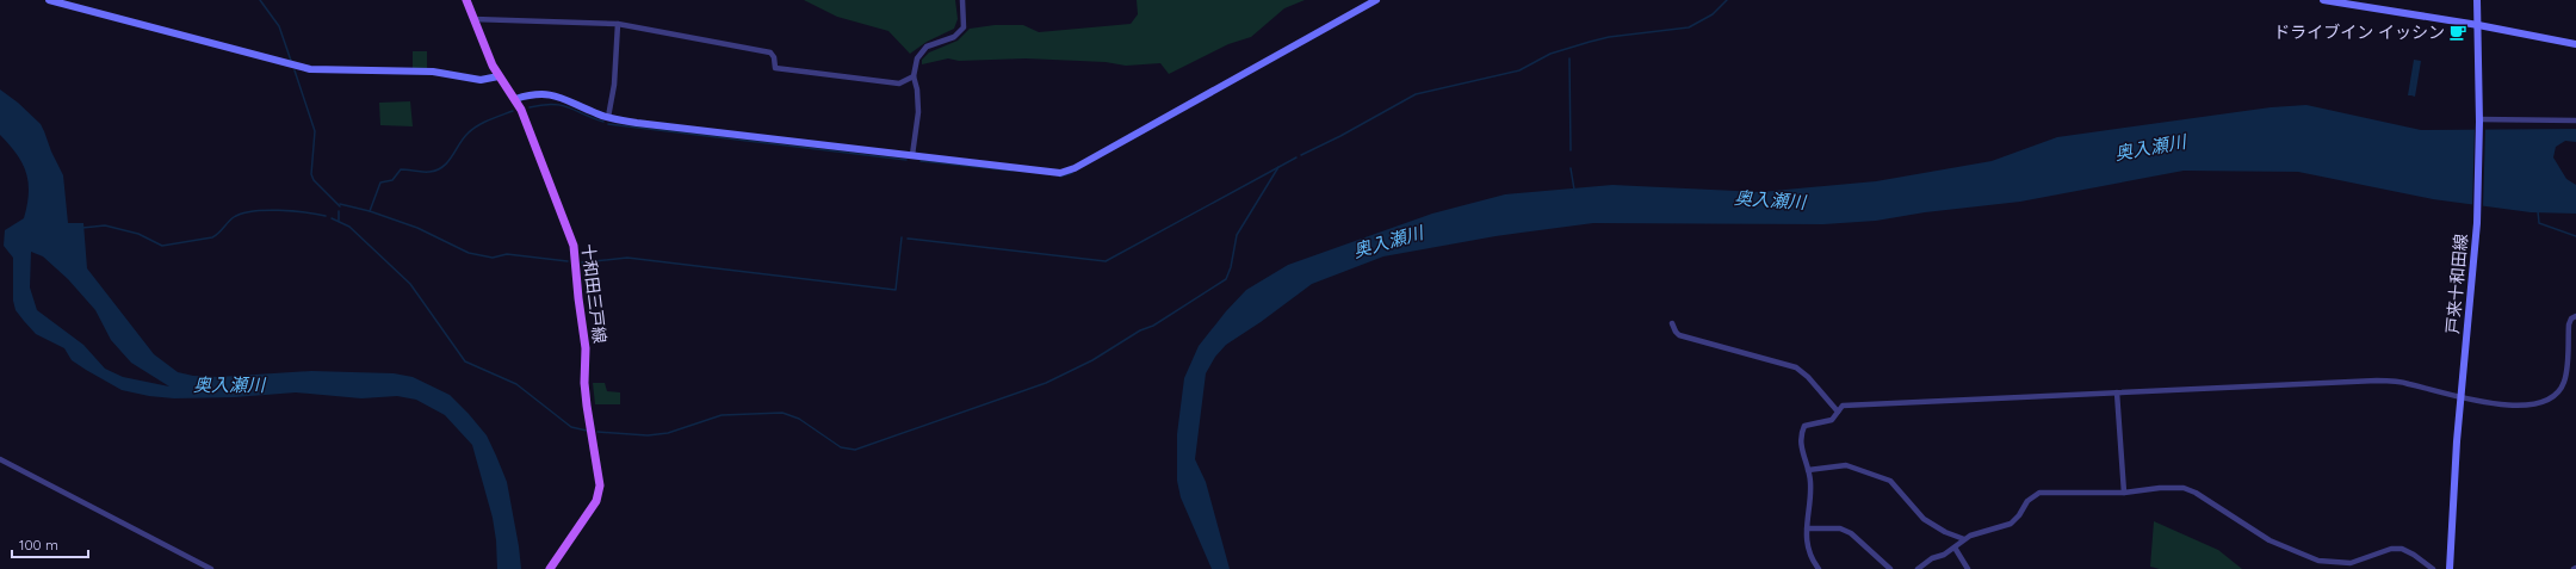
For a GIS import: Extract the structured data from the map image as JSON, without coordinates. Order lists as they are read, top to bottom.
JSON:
{
  "streets": {
    "main road": ["十和田三戸線"],
    "street": ["戸来十和田線"]
  },
  "water": ["奥入瀬川"],
  "places": {
    "cafe": ["ドライブイン イッシン"]
  },
  "scale_bar": "100 m"
}
